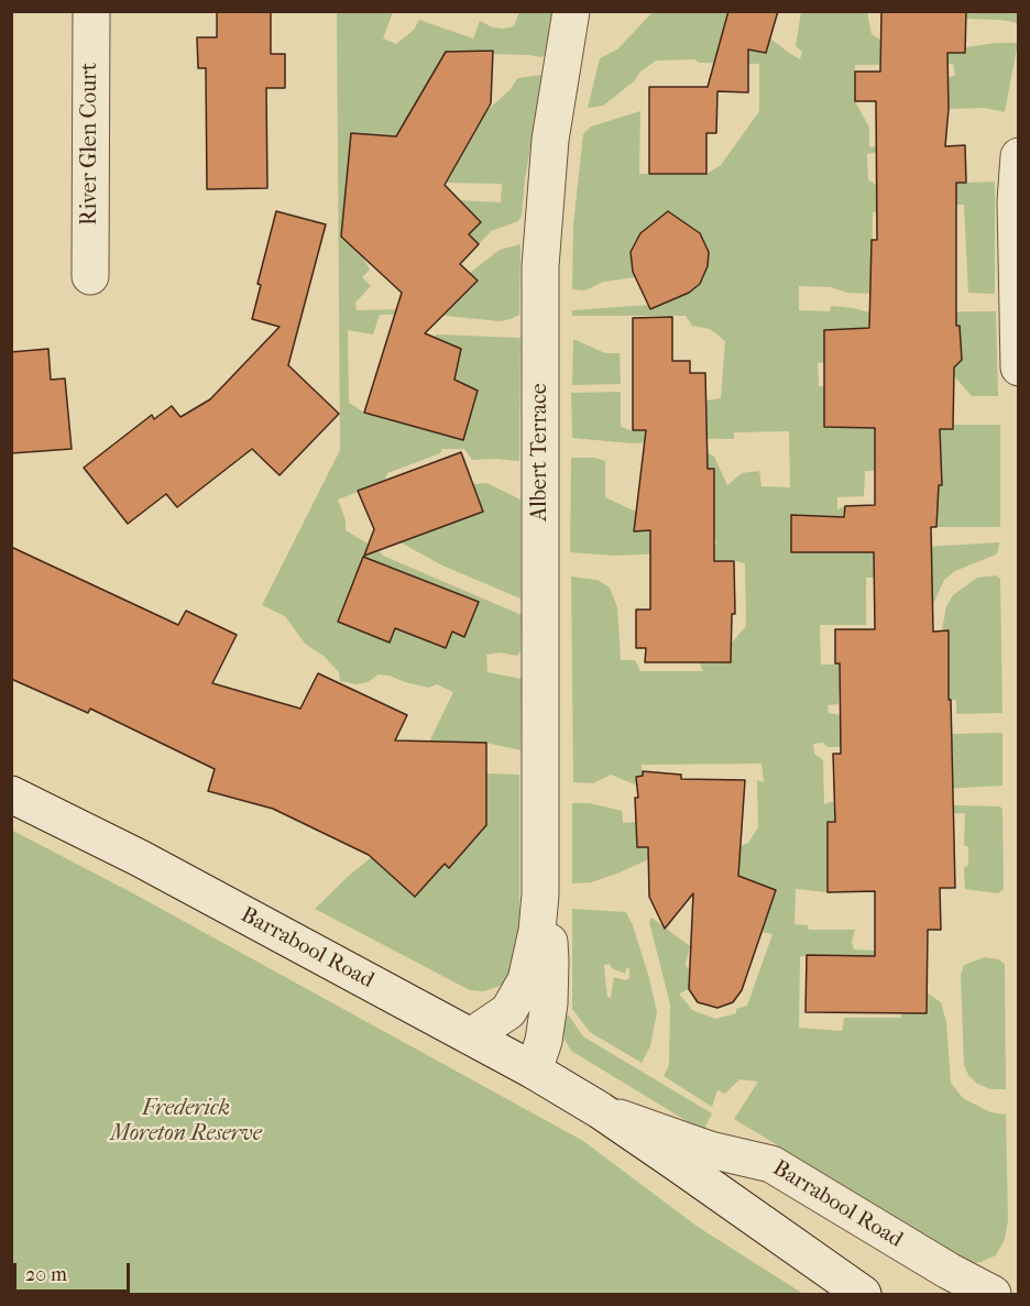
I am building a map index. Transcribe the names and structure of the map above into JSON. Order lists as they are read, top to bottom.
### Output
{
  "streets": {
    "street": ["River Glen Court", "Albert Terrace", "Barrabool Road"]
  },
  "crossings": [
    ["Albert Terrace", "Barrabool Road"]
  ],
  "parks": ["Frederick Moreton Reserve"],
  "scale_bar": "20 m"
}
